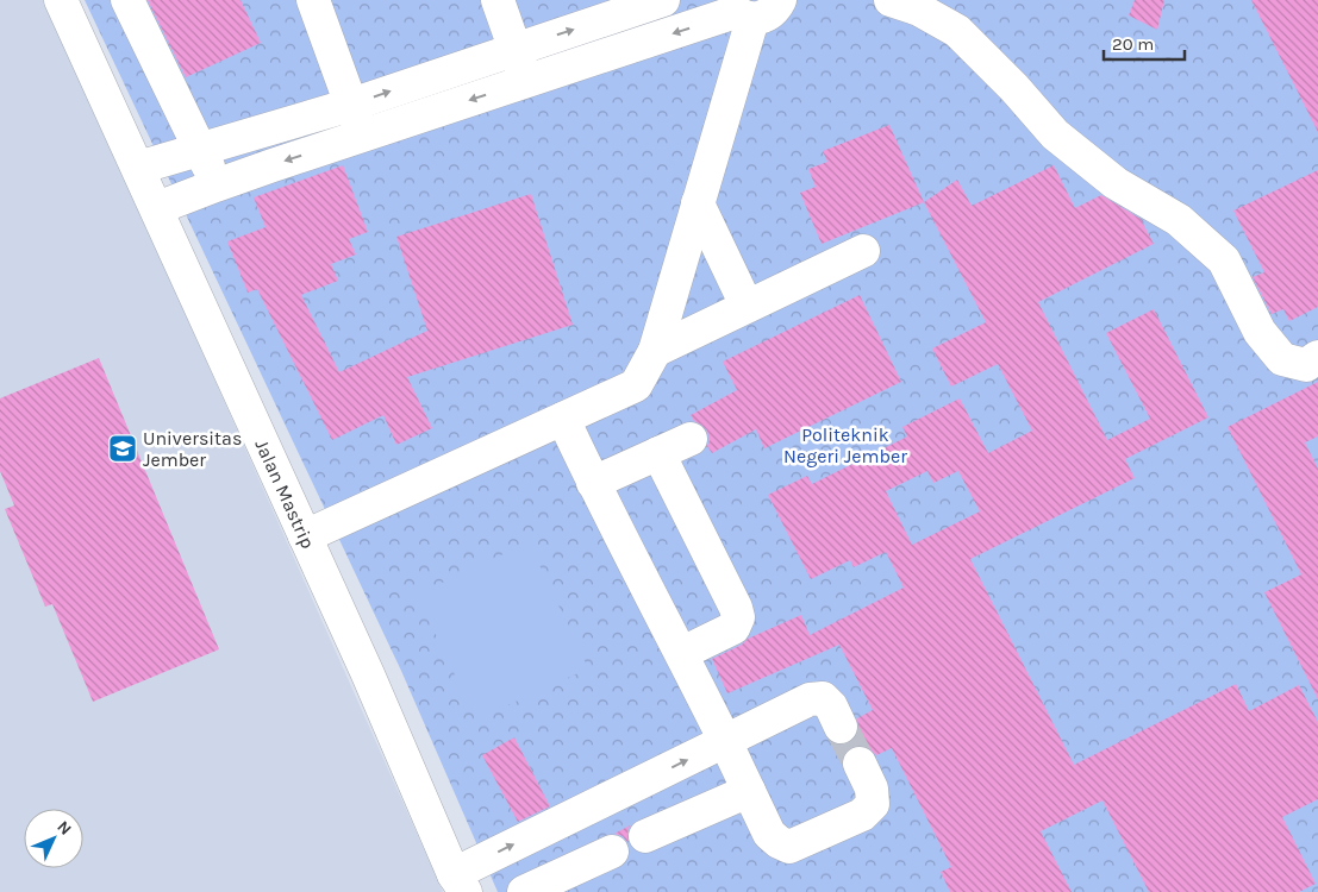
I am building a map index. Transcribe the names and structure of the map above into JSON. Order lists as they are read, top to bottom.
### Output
{
  "streets": {
    "main road": ["Jalan Mastrip"]
  },
  "parks": ["Politeknik Negeri Jember"],
  "places": {
    "school or university": ["Universitas Jember"]
  },
  "scale_bar": "20 m",
  "north": "top right"
}
